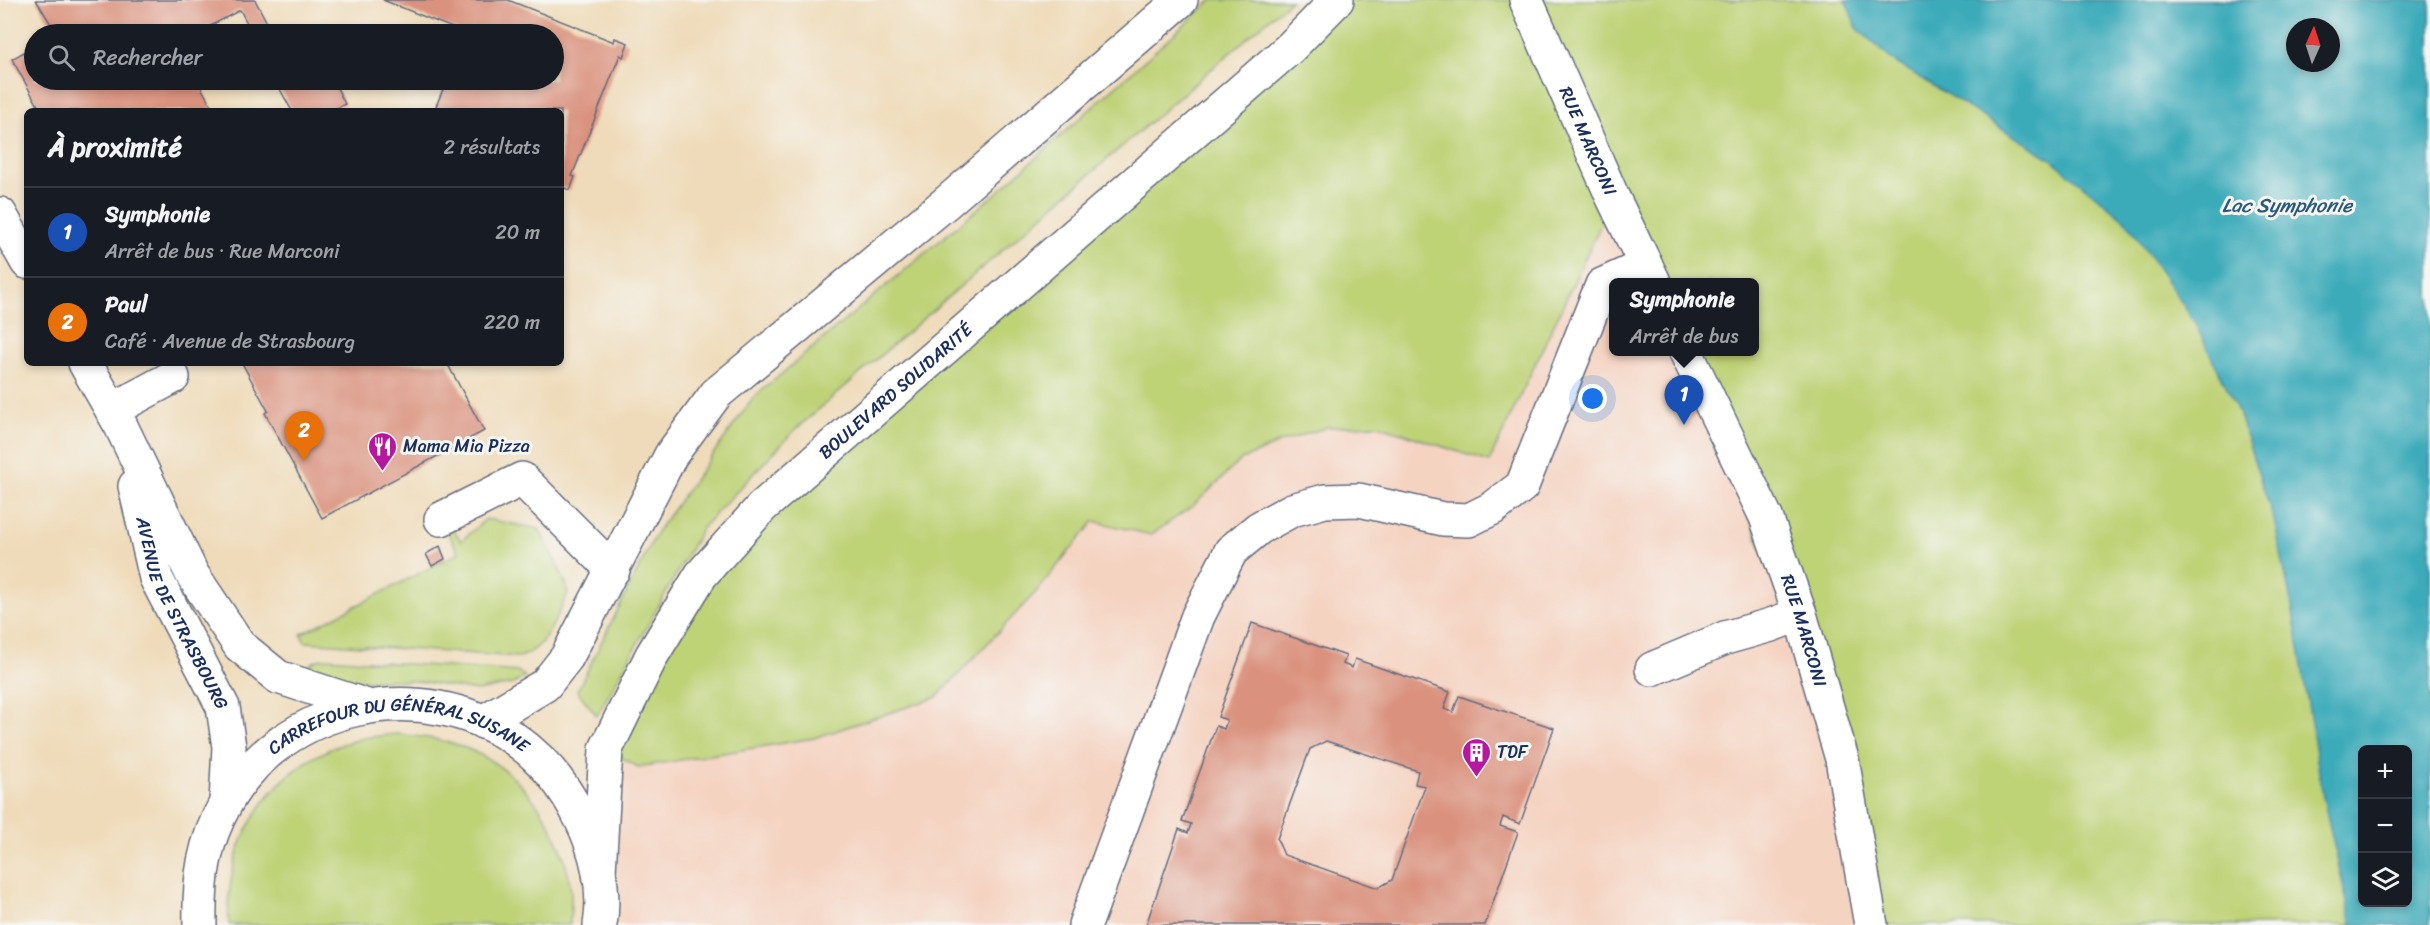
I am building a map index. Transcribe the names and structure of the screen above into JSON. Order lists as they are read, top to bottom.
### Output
{
  "streets": {
    "main road": [
      "RUE MARCONI",
      "BOULEVARD SOLIDARITÉ",
      "AVENUE DE STRASBOURG",
      "CARREFOUR DU GÉNÉRAL SUSANE"
    ]
  },
  "crossings": [
    ["BOULEVARD SOLIDARITÉ", "CARREFOUR DU GÉNÉRAL SUSANE"],
    ["AVENUE DE STRASBOURG", "CARREFOUR DU GÉNÉRAL SUSANE"]
  ],
  "water": ["Lac Symphonie"],
  "places": {
    "restaurant": ["Mama Mia Pizza"],
    "building": ["TDF"]
  },
  "north": "top",
  "page": {
    "search": "Rechercher",
    "heading": ["À proximité", "2 résultats"],
    "list": [
      {
        "mark": "1",
        "name": "Symphonie",
        "note": "Arrêt de bus · Rue Marconi",
        "value": "20 m"
      },
      {
        "mark": "2",
        "name": "Paul",
        "note": "Café · Avenue de Strasbourg",
        "value": "220 m"
      }
    ],
    "popup": ["Symphonie", "Arrêt de bus"],
    "pins": ["1", "2"],
    "map_buttons": ["+", "−"]
  }
}
